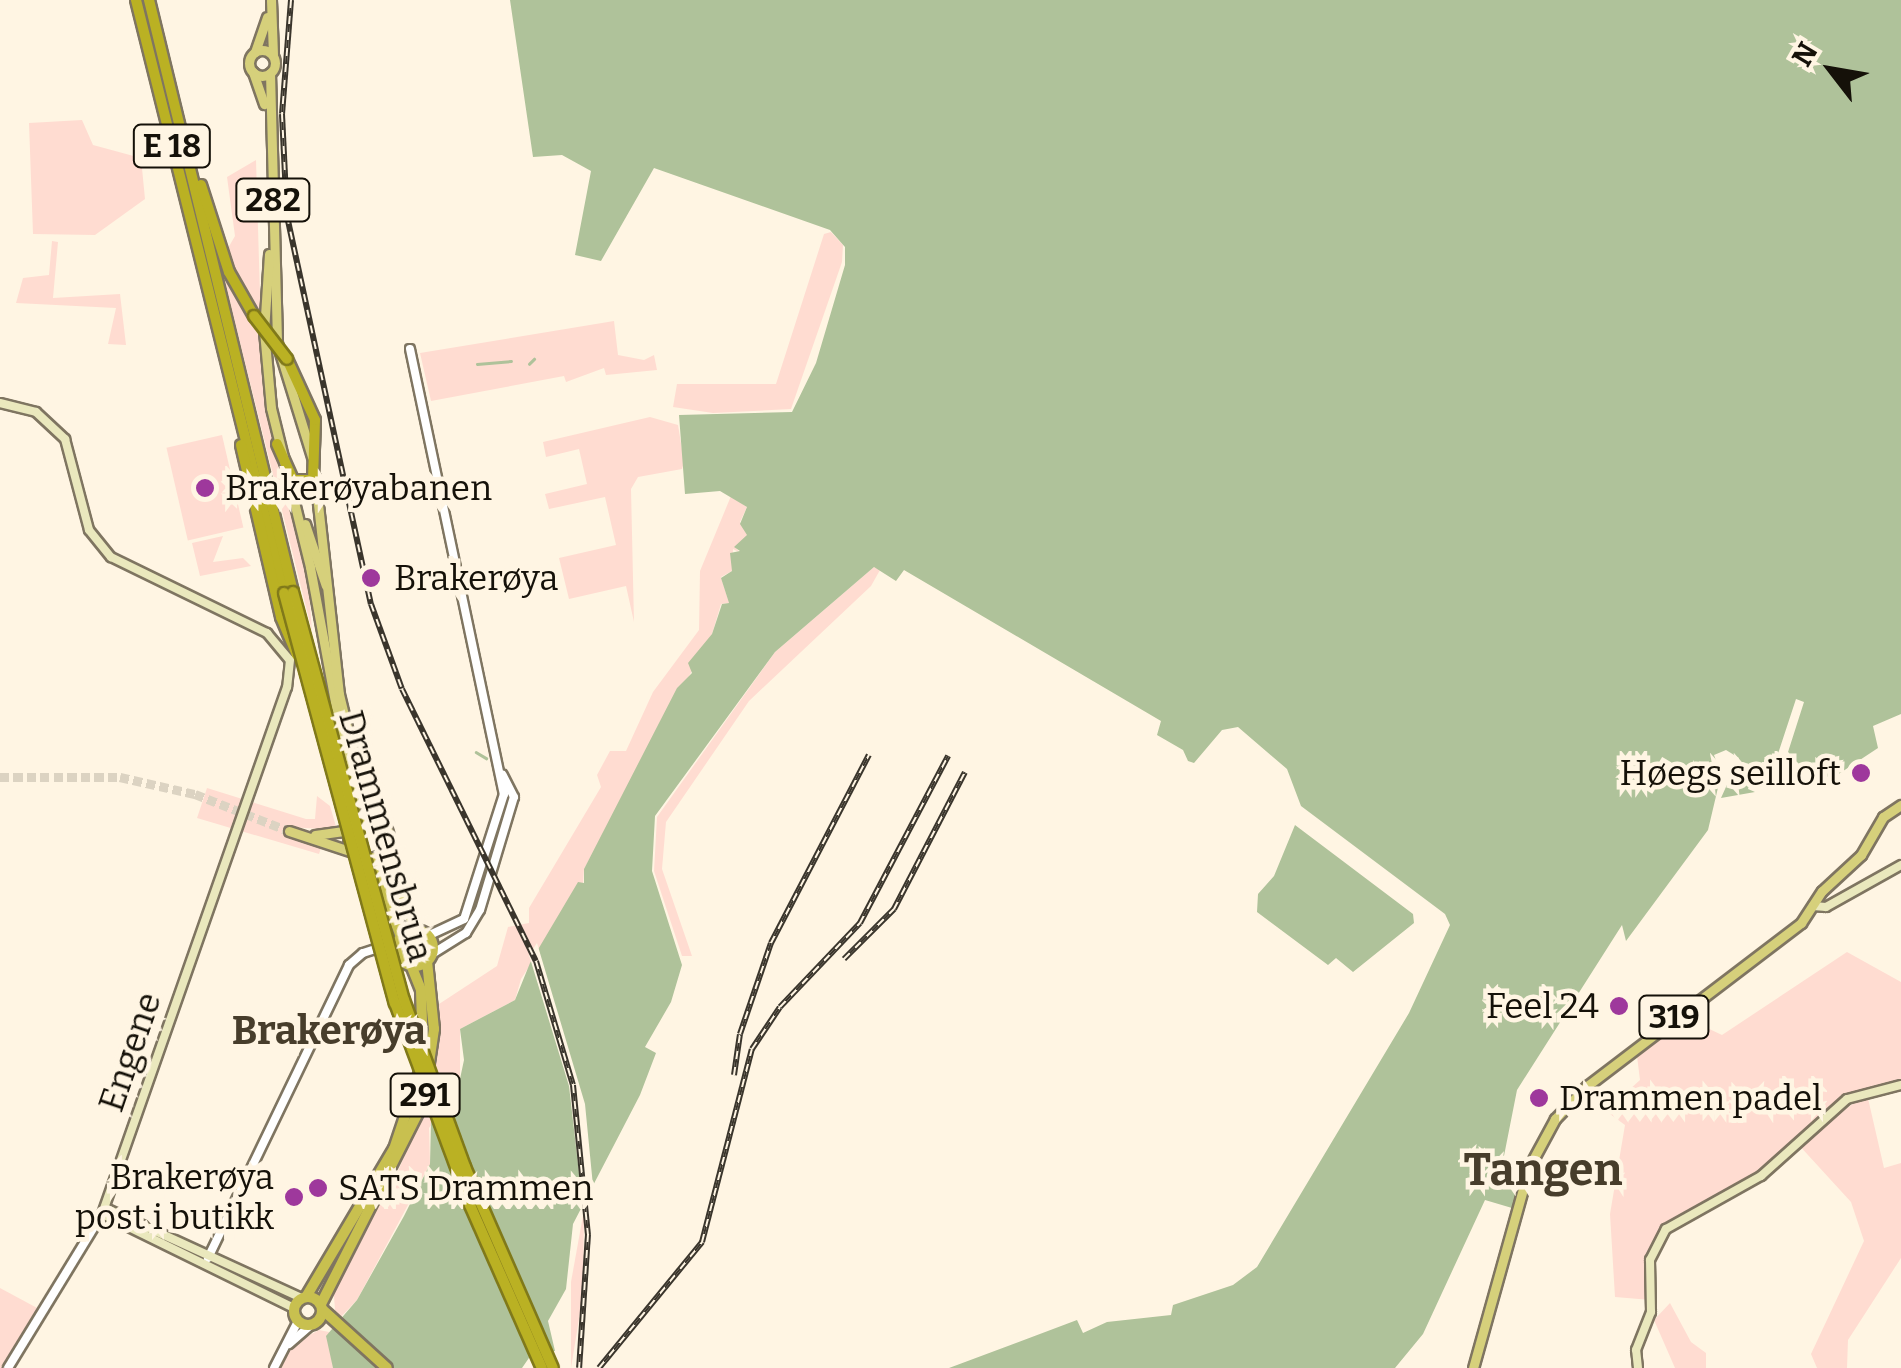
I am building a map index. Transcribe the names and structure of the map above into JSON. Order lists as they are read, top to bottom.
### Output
{
  "streets": {
    "highway": ["E 18", "Drammensbrua", "291"],
    "main road": ["282", "319", "Engene"]
  },
  "crossings": [
    ["E 18", "282"],
    ["E 18", "Drammensbrua"],
    ["E 18", "291"]
  ],
  "districts": ["Brakerøya", "Tangen"],
  "places": [
    "Brakerøyabanen",
    "Brakerøya",
    "Høegs seilloft",
    "Feel 24",
    "Drammen padel",
    "SATS Drammen",
    "Brakerøya post i butikk"
  ],
  "north": "top left"
}
